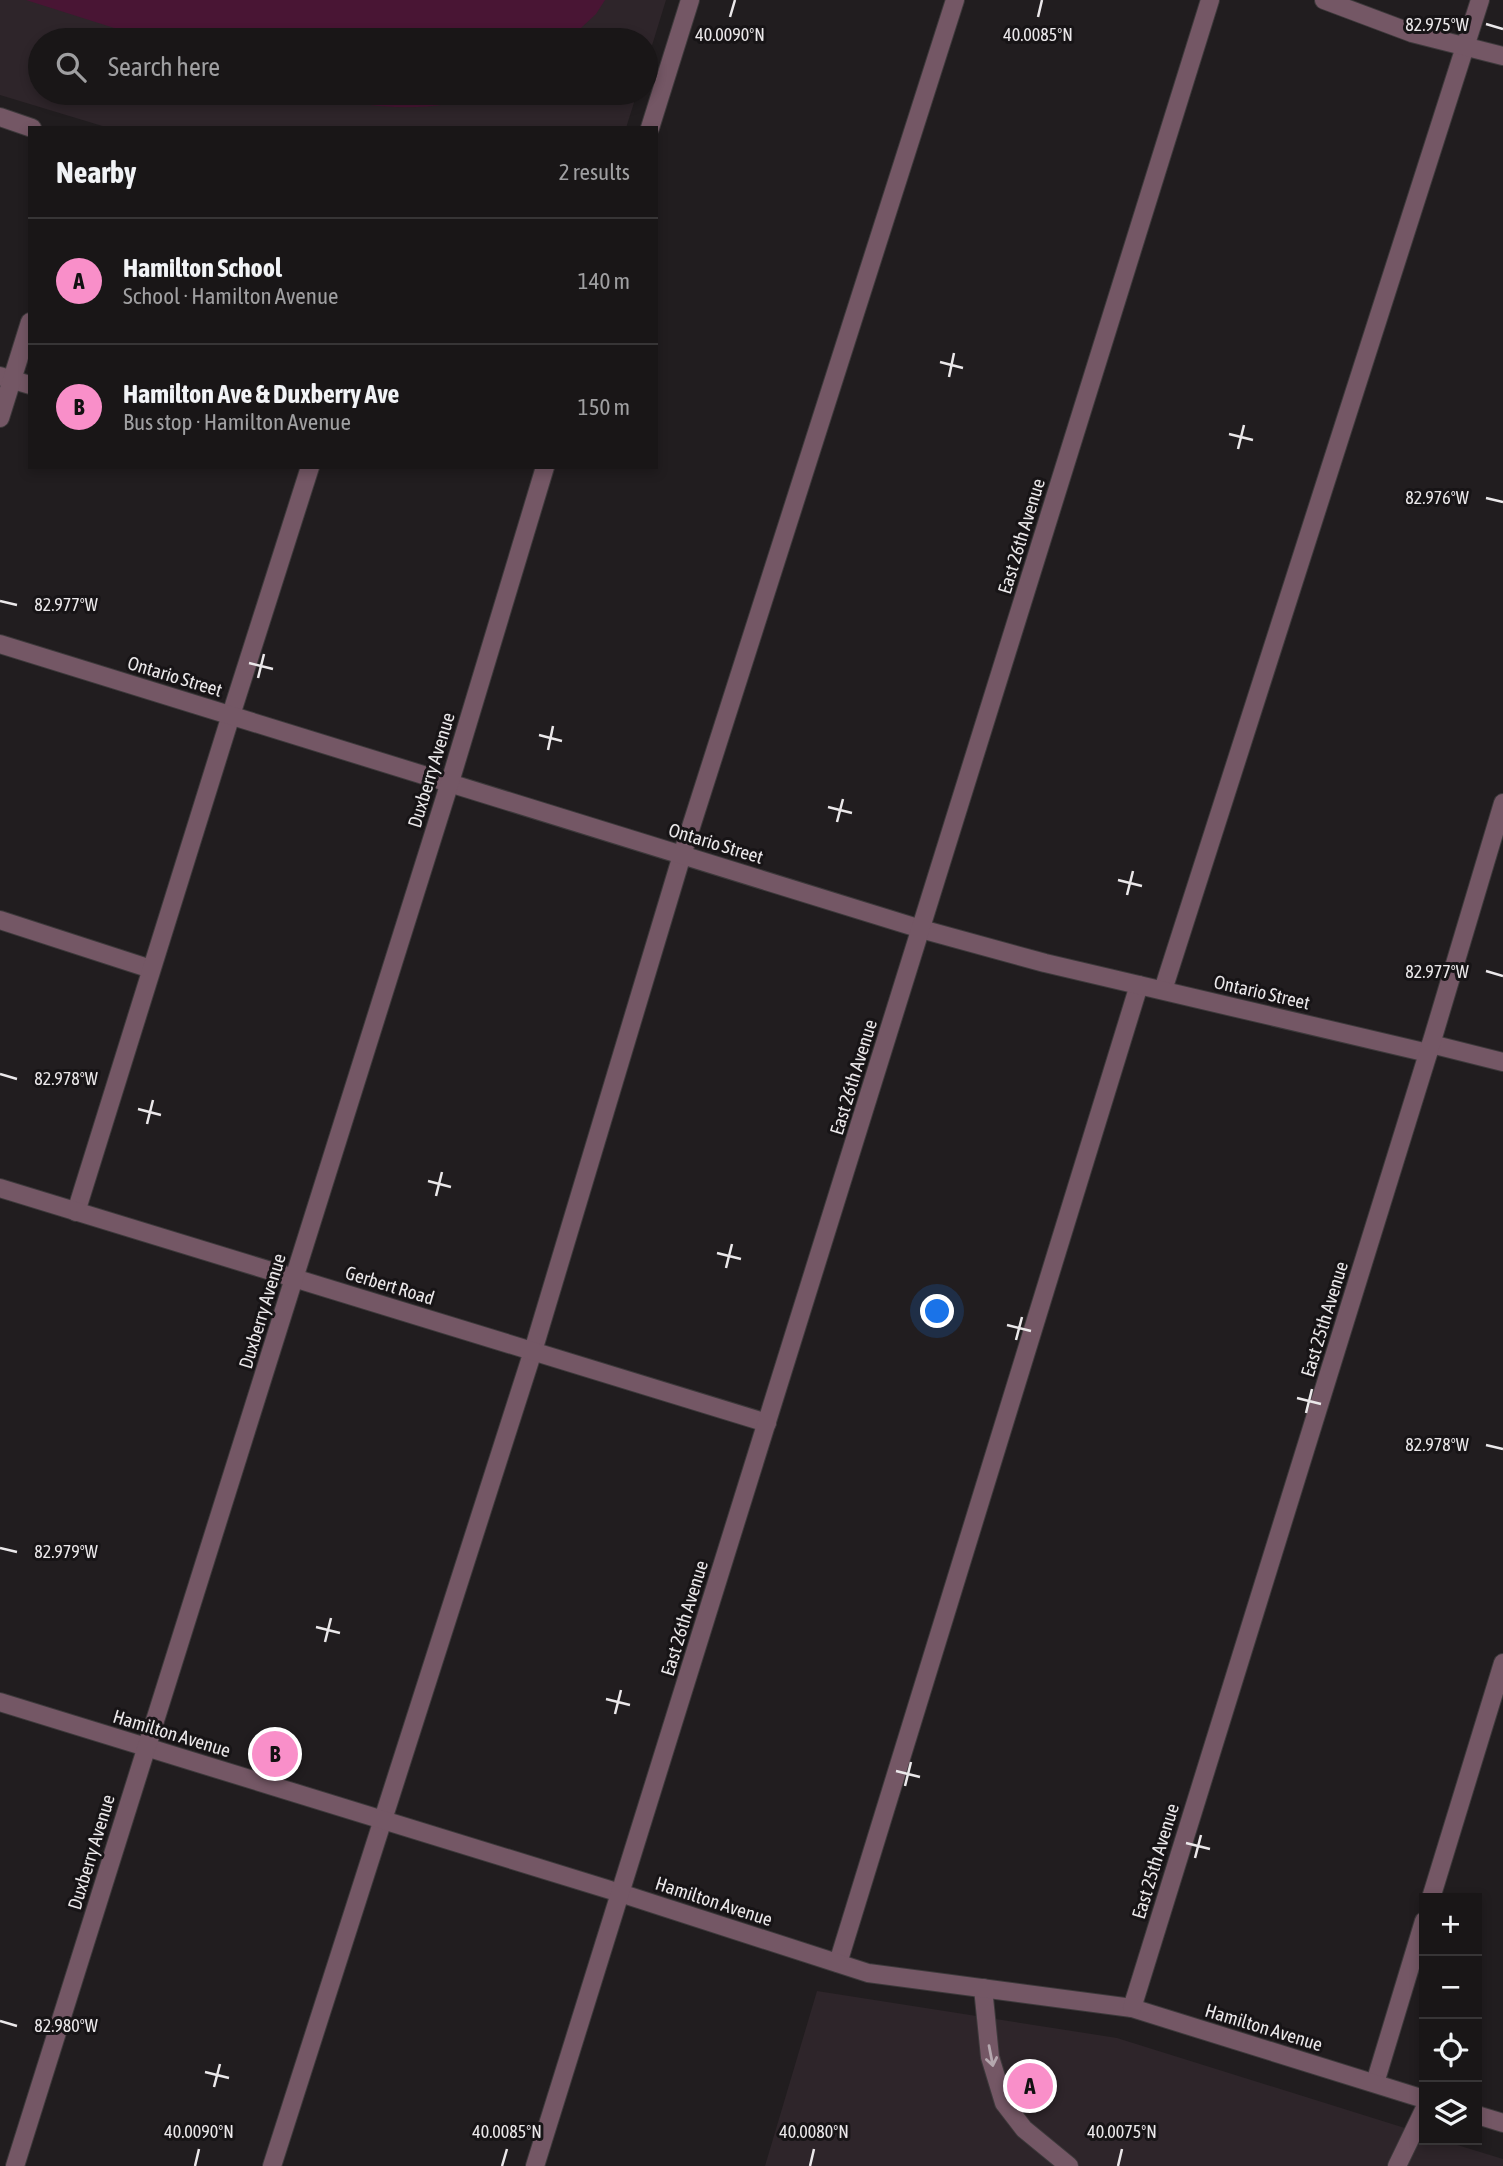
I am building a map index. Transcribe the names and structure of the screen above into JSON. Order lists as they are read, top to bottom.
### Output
{
  "streets": {
    "street": [
      "East 26th Avenue",
      "Ontario Street",
      "Duxberry Avenue",
      "Gerbert Road",
      "East 25th Avenue",
      "Hamilton Avenue"
    ]
  },
  "crossings": [
    ["East 26th Avenue", "Ontario Street"],
    ["East 26th Avenue", "Gerbert Road"],
    ["East 26th Avenue", "Hamilton Avenue"],
    ["Ontario Street", "Duxberry Avenue"],
    ["Ontario Street", "East 25th Avenue"],
    ["Duxberry Avenue", "Gerbert Road"],
    ["Duxberry Avenue", "Hamilton Avenue"],
    ["East 25th Avenue", "Hamilton Avenue"]
  ],
  "page": {
    "search": "Search here",
    "heading": ["Nearby", "2 results"],
    "list": [
      {
        "mark": "A",
        "name": "Hamilton School",
        "note": "School · Hamilton Avenue",
        "value": "140 m"
      },
      {
        "mark": "B",
        "name": "Hamilton Ave & Duxberry Ave",
        "note": "Bus stop · Hamilton Avenue",
        "value": "150 m"
      }
    ],
    "pins": ["B", "A"],
    "map_buttons": ["+", "−"]
  },
  "coordinates": [
    "82.975°W",
    "40.0090°N",
    "40.0085°N",
    "82.976°W",
    "82.977°W",
    "82.978°W",
    "82.979°W",
    "82.980°W",
    "40.0080°N",
    "40.0075°N"
  ]
}
